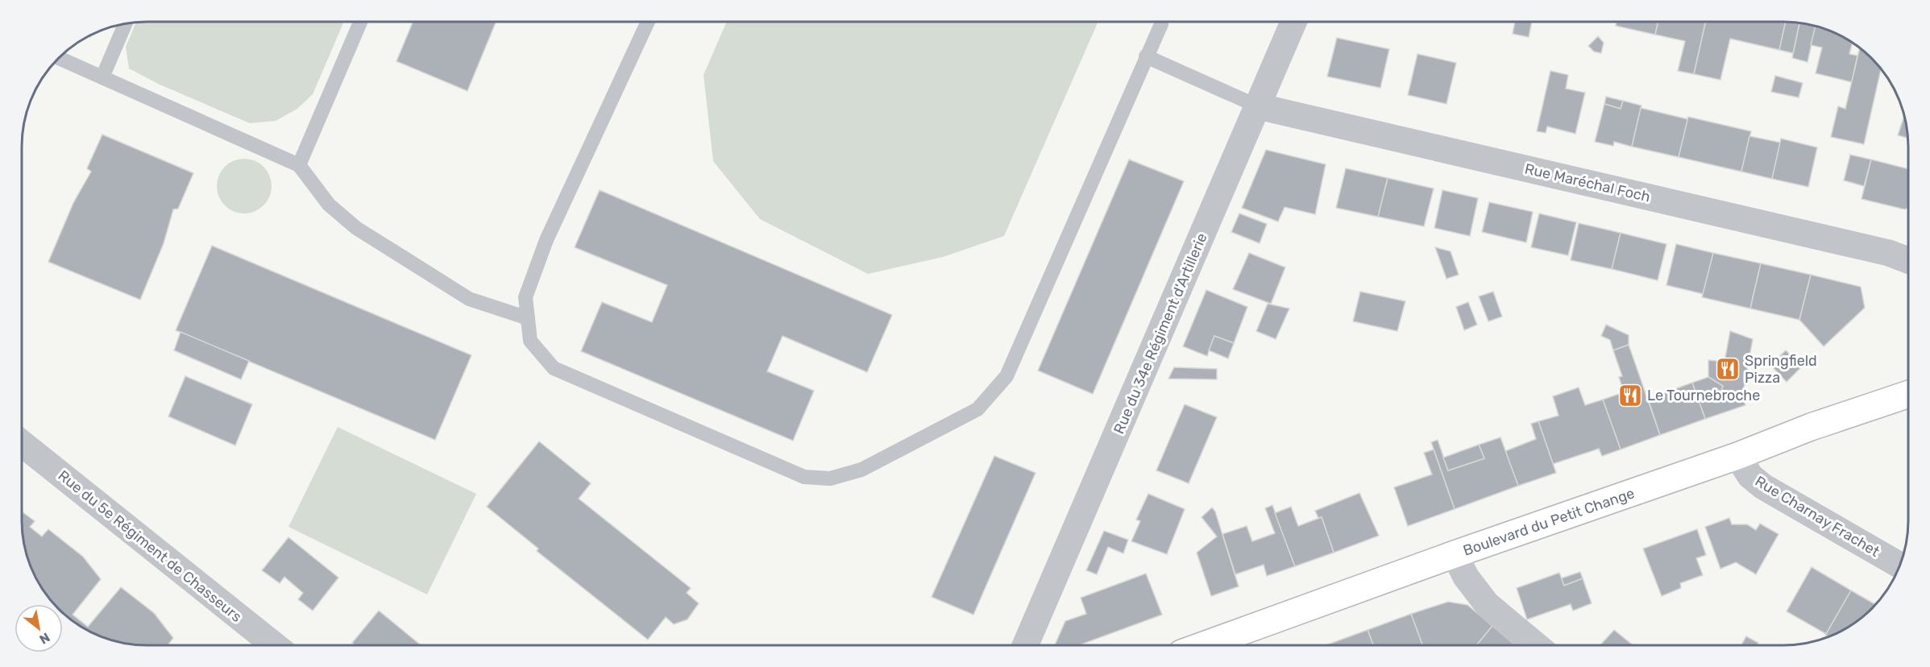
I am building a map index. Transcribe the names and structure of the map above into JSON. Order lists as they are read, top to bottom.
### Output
{
  "streets": {
    "main road": ["Boulevard du Petit Change"],
    "street": [
      "Rue Maréchal Foch",
      "Rue du 34e Régiment d'Artillerie",
      "Rue Charnay Frachet",
      "Rue du 5e Régiment de Chasseurs"
    ]
  },
  "crossings": [
    ["Rue Maréchal Foch", "Rue du 34e Régiment d'Artillerie"],
    ["Rue Charnay Frachet", "Boulevard du Petit Change"]
  ],
  "places": {
    "restaurant": ["Springfield Pizza", "Le Tournebroche"]
  },
  "north": "bottom right"
}
